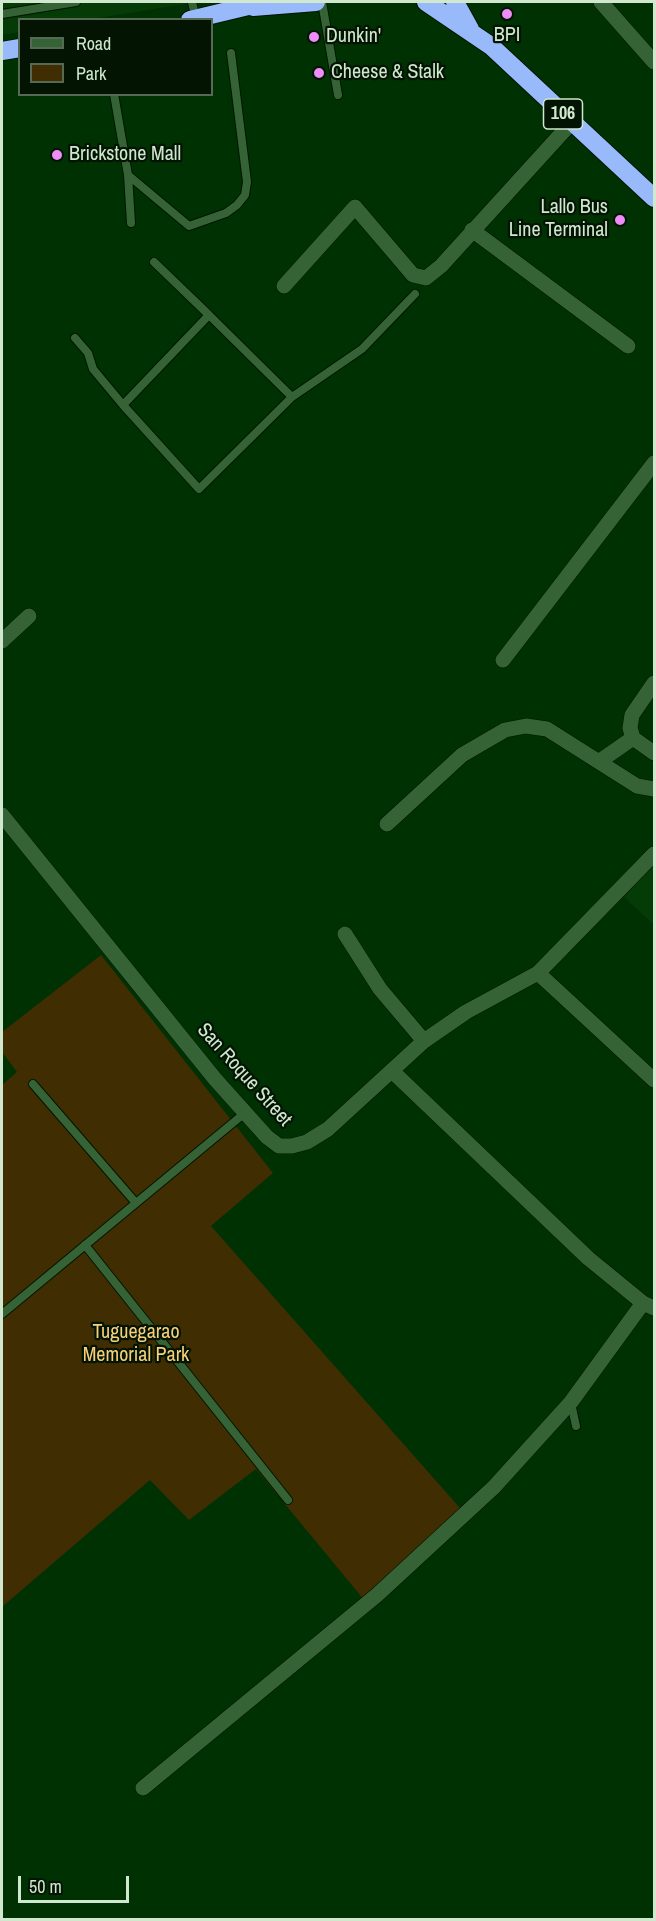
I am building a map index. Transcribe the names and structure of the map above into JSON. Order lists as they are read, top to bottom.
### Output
{
  "streets": {
    "highway": ["106"],
    "street": ["San Roque Street"]
  },
  "parks": ["Tuguegarao Memorial Park"],
  "places": [
    "BPI",
    "Dunkin'",
    "Cheese & Stalk",
    "Brickstone Mall",
    "Lallo Bus Line Terminal"
  ],
  "legend": ["Road", "Park"],
  "scale_bar": "50 m"
}
